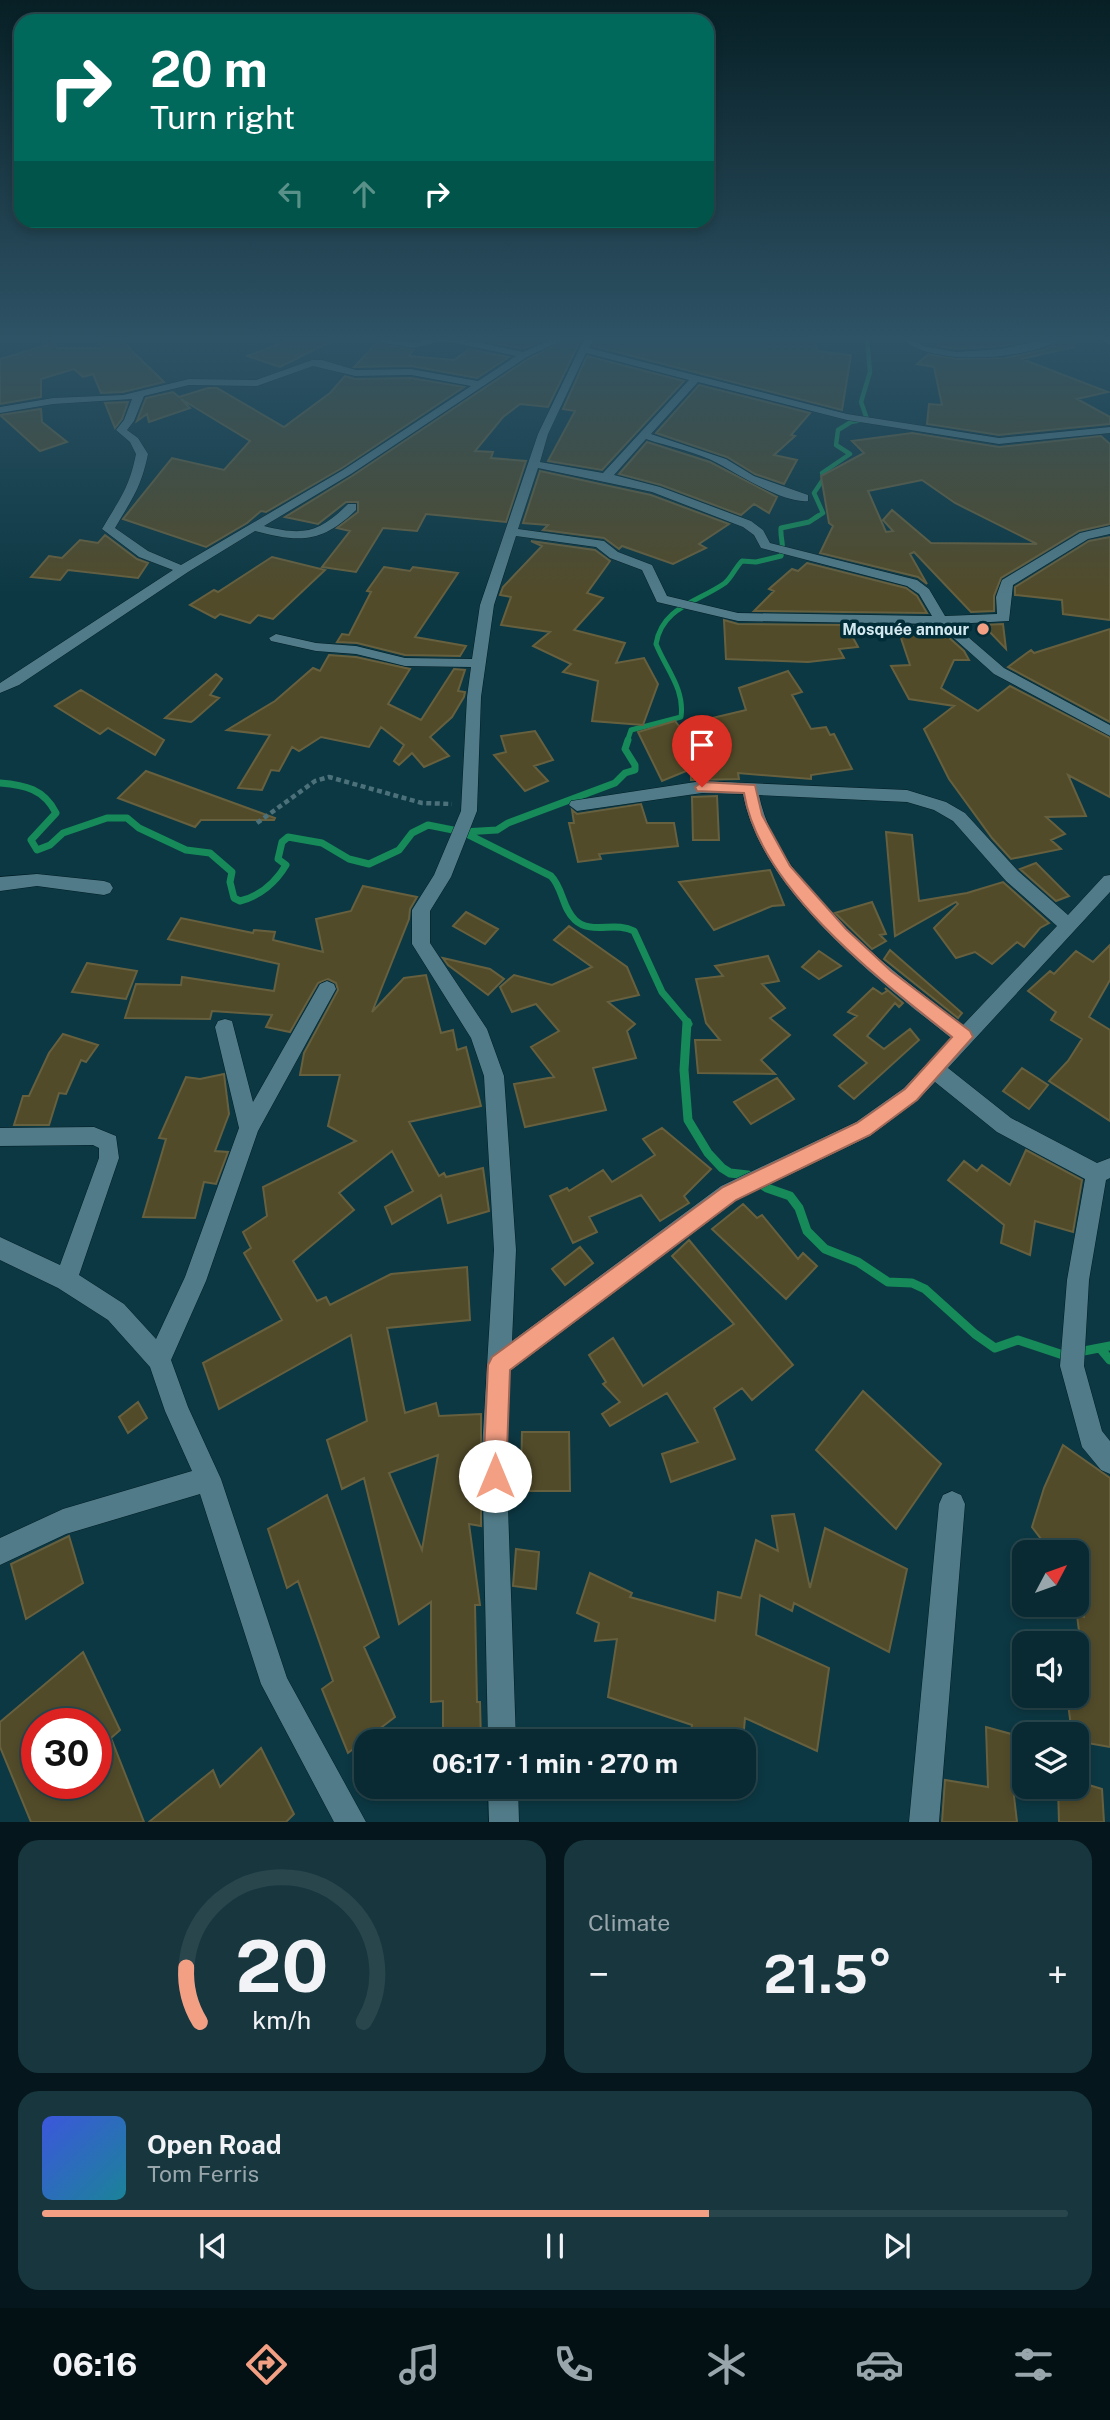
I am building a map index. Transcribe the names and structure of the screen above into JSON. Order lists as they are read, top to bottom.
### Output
{
  "places": ["Mosquée annour"],
  "north": "top right",
  "page": {
    "turn": ["20 m", "Turn right"],
    "limit": "30",
    "trip": "06:17 · 1 min · 270 m",
    "tile": "Climate",
    "heat": ["−", "21.5°", "+"],
    "song": ["Open Road", "Tom Ferris"],
    "tabs": "06:16",
    "gauge": ["20", "km/h"]
  }
}
